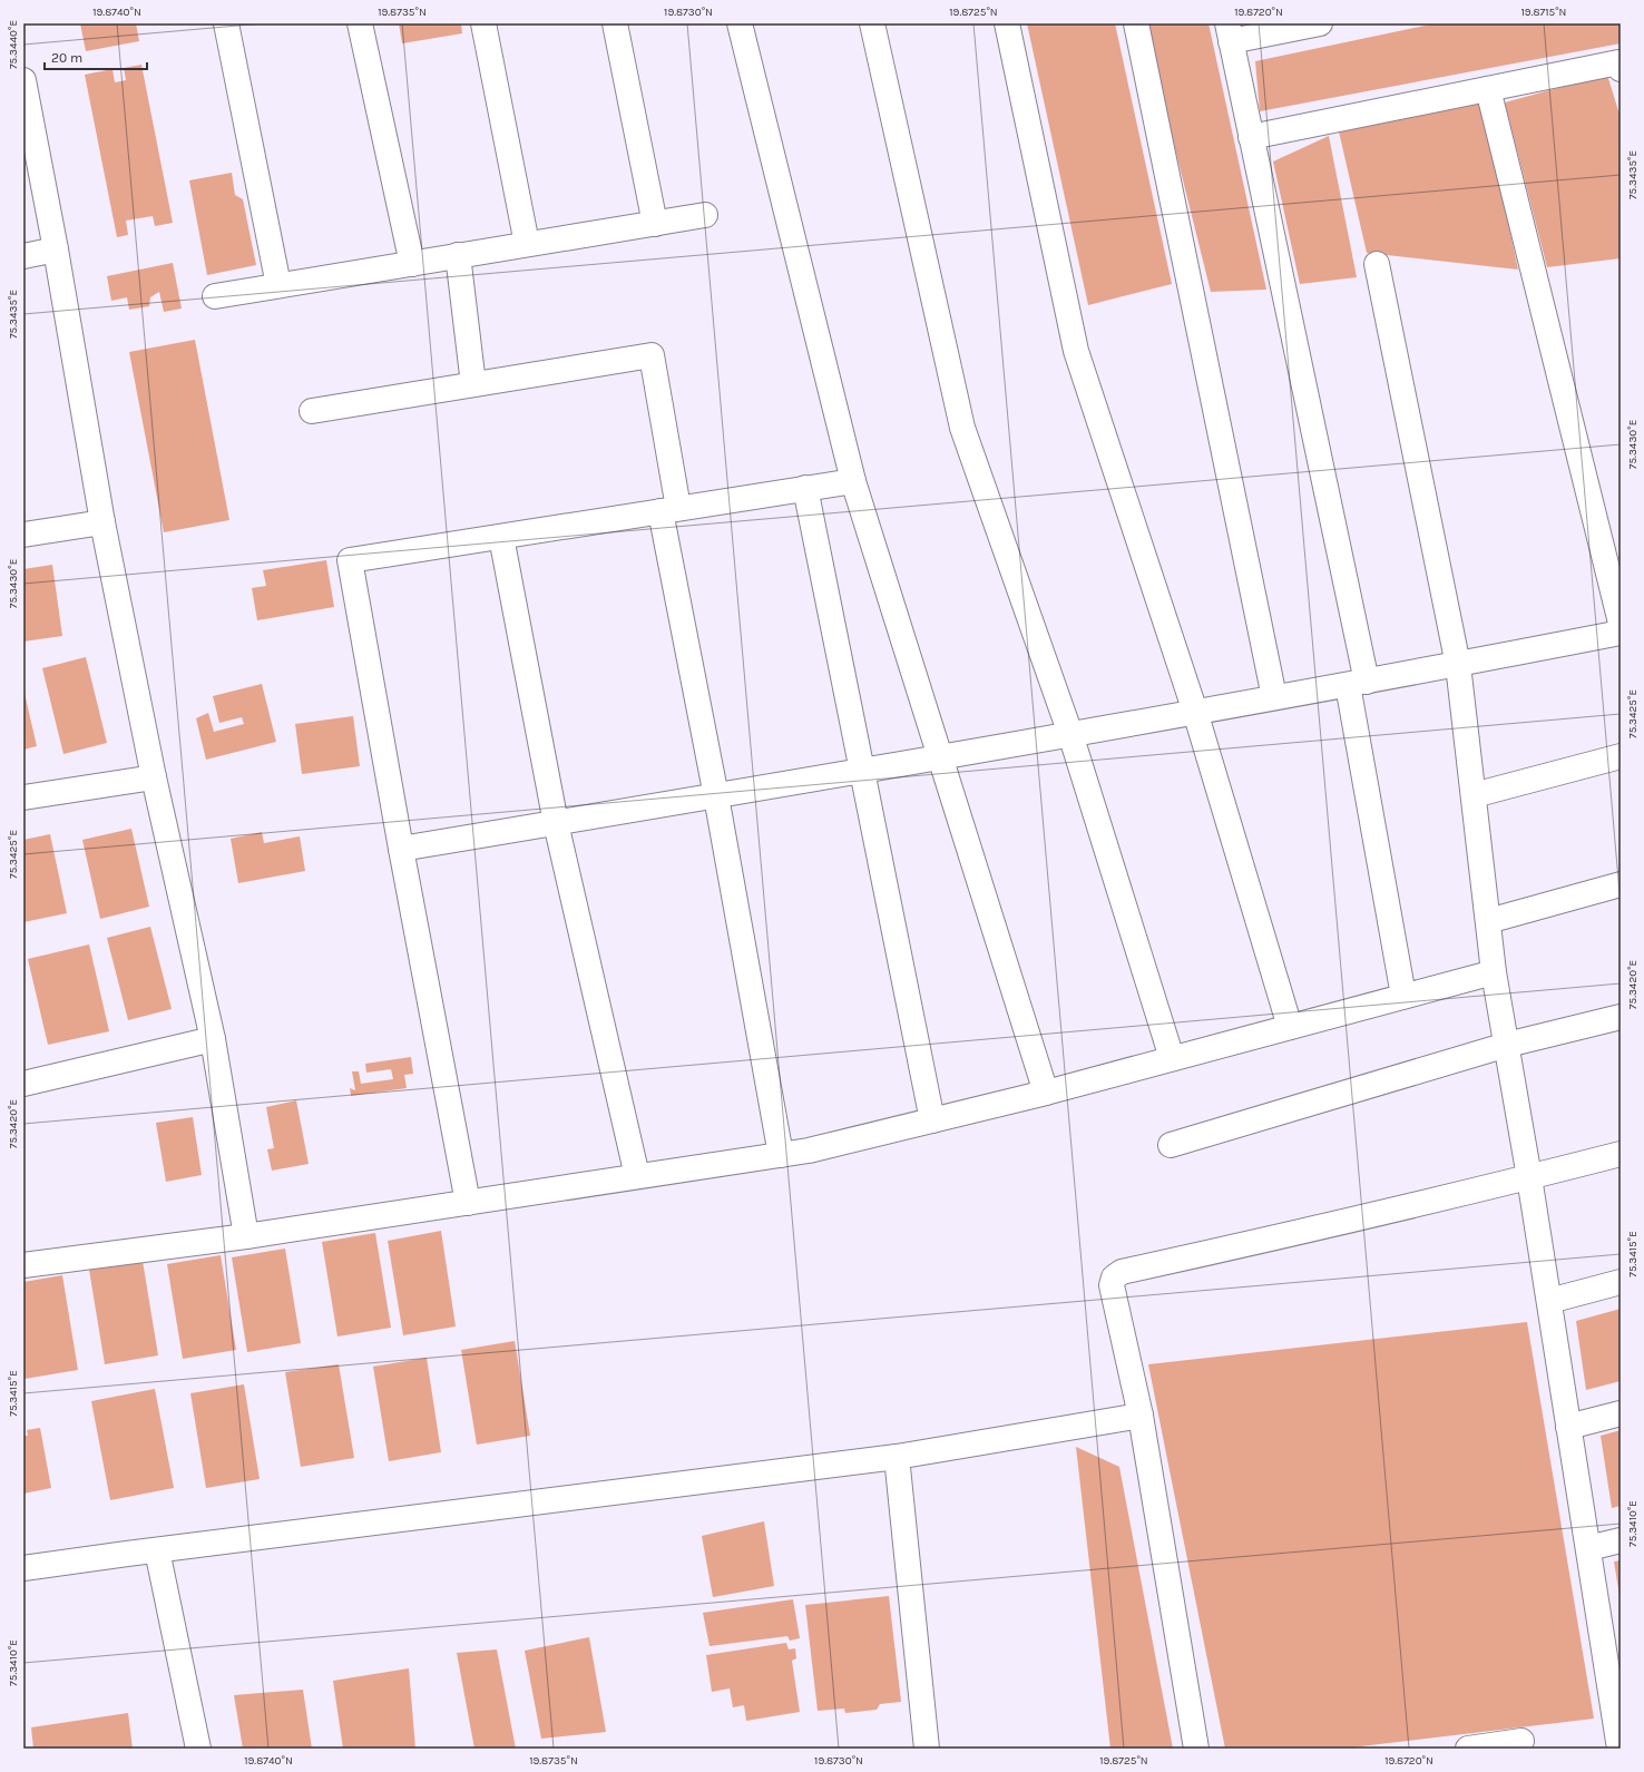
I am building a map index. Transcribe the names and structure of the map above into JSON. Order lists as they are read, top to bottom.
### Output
{
  "scale_bar": "20 m",
  "coordinates": [
    "19.8740°N",
    "19.8735°N",
    "19.8730°N",
    "19.8725°N",
    "19.8720°N",
    "19.8715°N",
    "75.3440°E",
    "75.3435°E",
    "75.3430°E",
    "75.3425°E",
    "75.3420°E",
    "75.3415°E",
    "75.3410°E"
  ]
}
